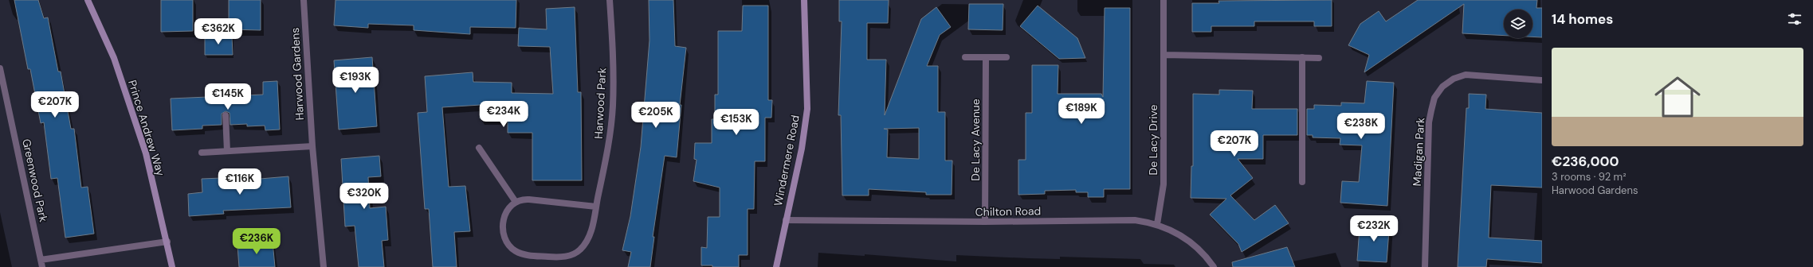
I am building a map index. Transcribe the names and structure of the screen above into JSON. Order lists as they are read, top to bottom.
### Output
{
  "streets": {
    "street": [
      "Harwood Gardens",
      "Harwood Park",
      "Prince Andrew Way",
      "De Lacy Avenue",
      "De Lacy Drive",
      "Madigan Park",
      "Windermere Road",
      "Greenwood Park",
      "Chilton Road"
    ]
  },
  "crossings": [
    ["De Lacy Avenue", "Chilton Road"],
    ["De Lacy Drive", "Chilton Road"],
    ["Windermere Road", "Chilton Road"]
  ],
  "page": {
    "heading": "14 homes",
    "price": [
      "€362K",
      "€193K",
      "€145K",
      "€207K",
      "€189K",
      "€234K",
      "€205K",
      "€153K",
      "€238K",
      "€207K",
      "€116K",
      "€320K",
      "€232K",
      "€236K"
    ],
    "list": [
      {
        "name": "€236,000",
        "note": "3 rooms · 92 m² · Harwood Gardens"
      }
    ]
  }
}
